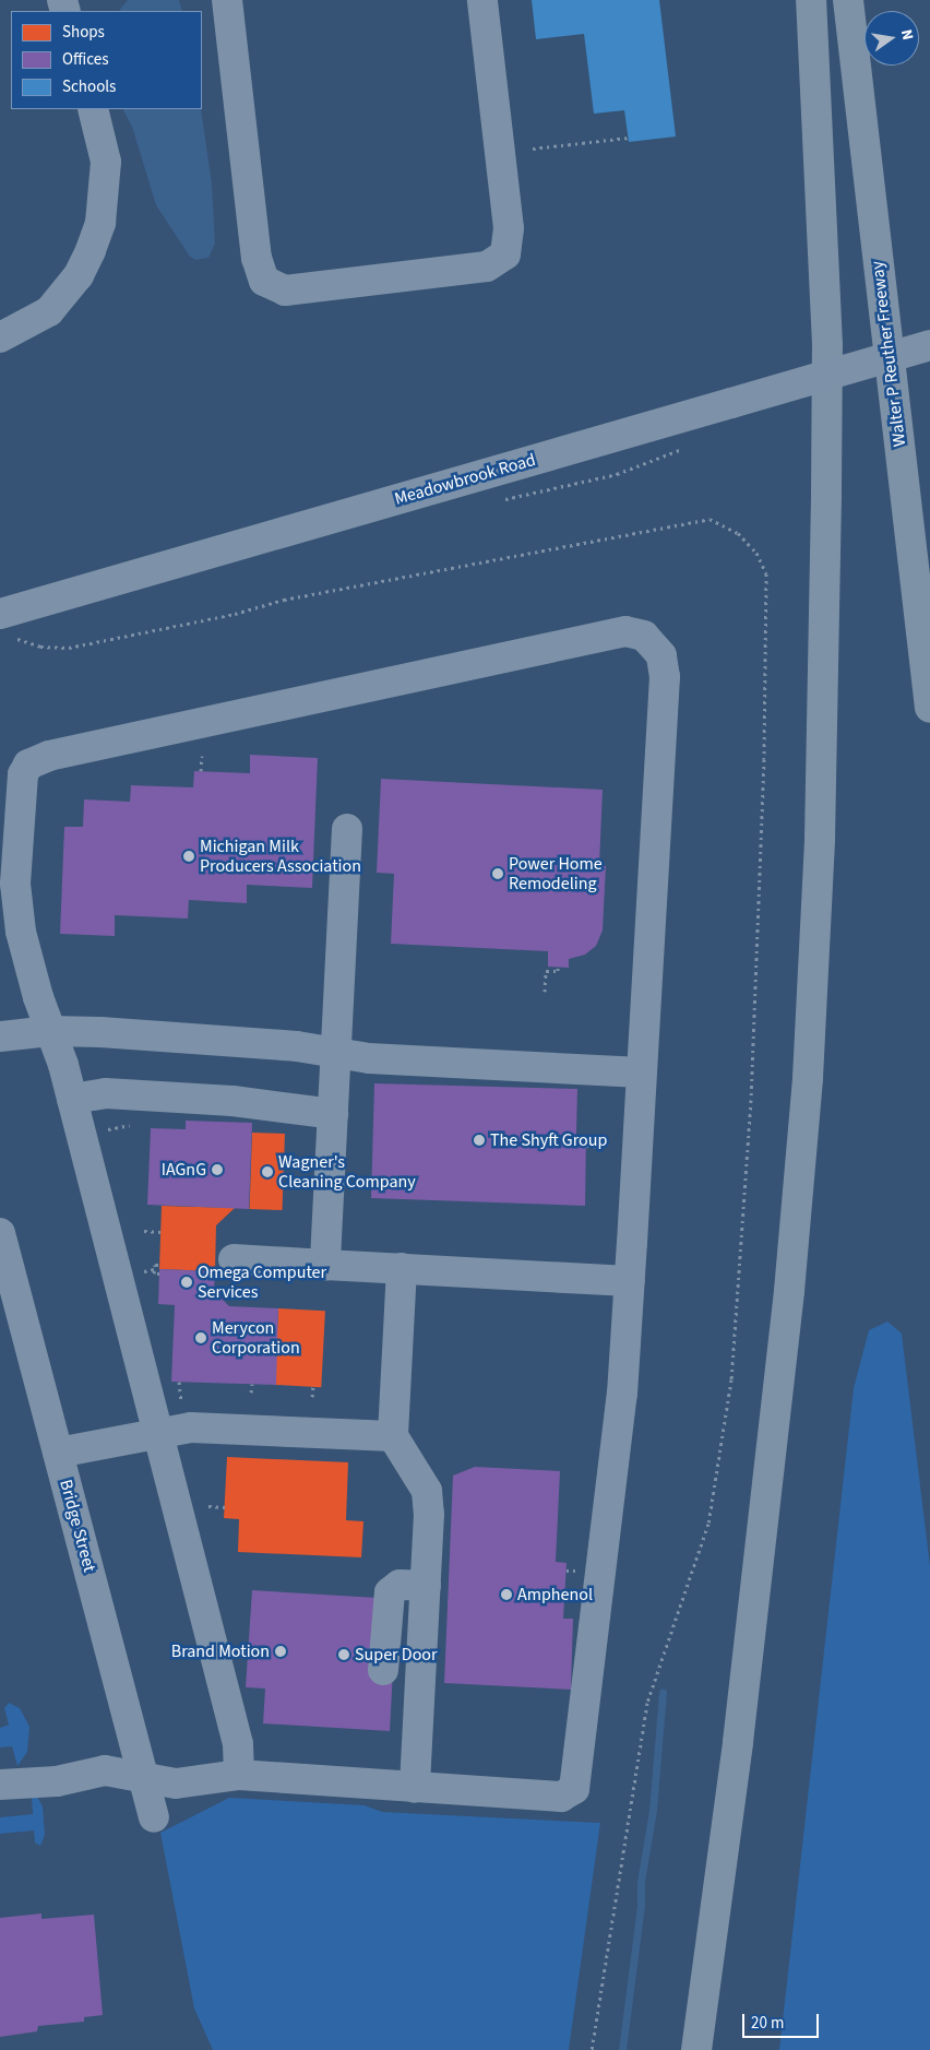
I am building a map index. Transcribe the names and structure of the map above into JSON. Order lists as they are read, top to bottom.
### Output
{
  "streets": {
    "highway": ["Walter P Reuther Freeway"],
    "street": ["Meadowbrook Road", "Bridge Street"]
  },
  "places": [
    "Michigan Milk Producers Association",
    "Power Home Remodeling",
    "The Shyft Group",
    "IAGnG",
    "Wagner's Cleaning Company",
    "Omega Computer Services",
    "Merycon Corporation",
    "Amphenol",
    "Brand Motion",
    "Super Door"
  ],
  "legend": ["Shops", "Offices", "Schools"],
  "scale_bar": "20 m",
  "north": "right"
}
